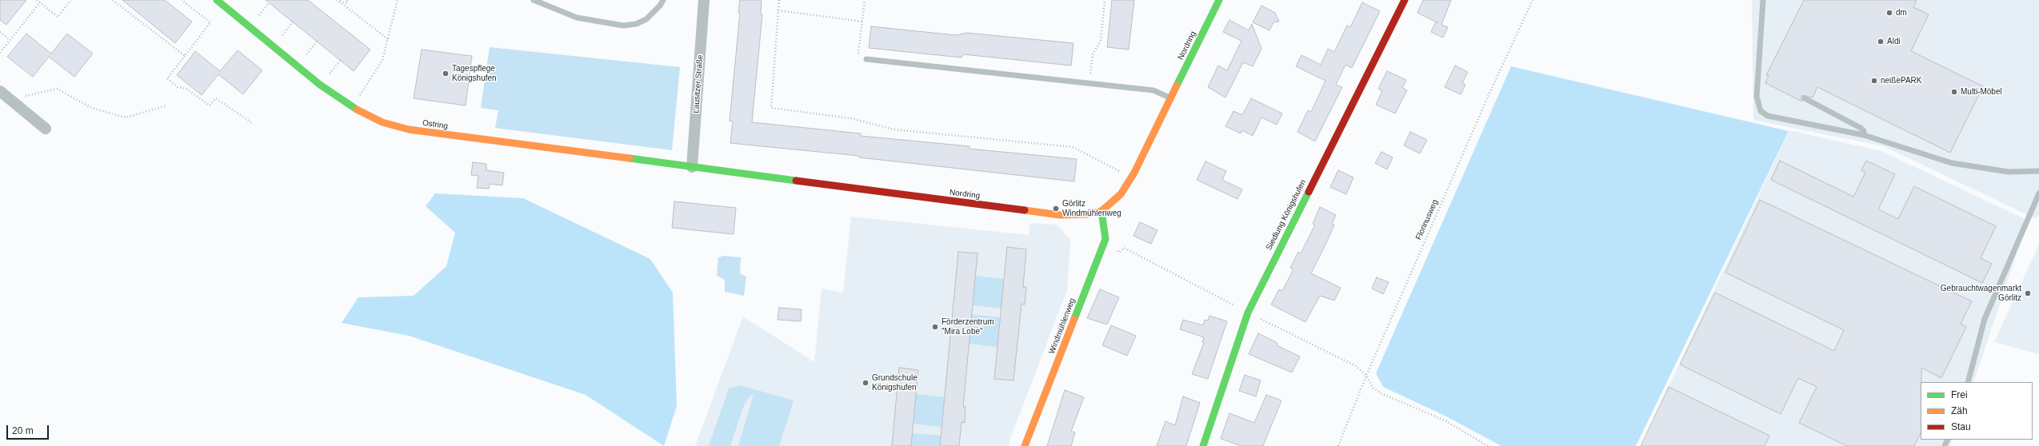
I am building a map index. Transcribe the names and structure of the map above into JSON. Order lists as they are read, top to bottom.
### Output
{
  "streets": {
    "street": [
      "Nordring",
      "Lausitzer Straße",
      "Ostring",
      "Siedlung Königshufen",
      "Windmühlenweg"
    ],
    "path": ["Florinusweg"]
  },
  "crossings": [
    ["Nordring", "Lausitzer Straße"],
    ["Nordring", "Ostring"],
    ["Nordring", "Windmühlenweg"],
    ["Lausitzer Straße", "Ostring"]
  ],
  "places": [
    "dm",
    "Aldi",
    "Tagespflege Königshufen",
    "neißePARK",
    "Multi-Möbel",
    "Görlitz Windmühlenweg",
    "Gebrauchtwagenmarkt Görlitz",
    "Förderzentrum \"Mira Lobe\"",
    "Grundschule Königshufen"
  ],
  "legend": ["Frei", "Zäh", "Stau"],
  "scale_bar": "20 m"
}
